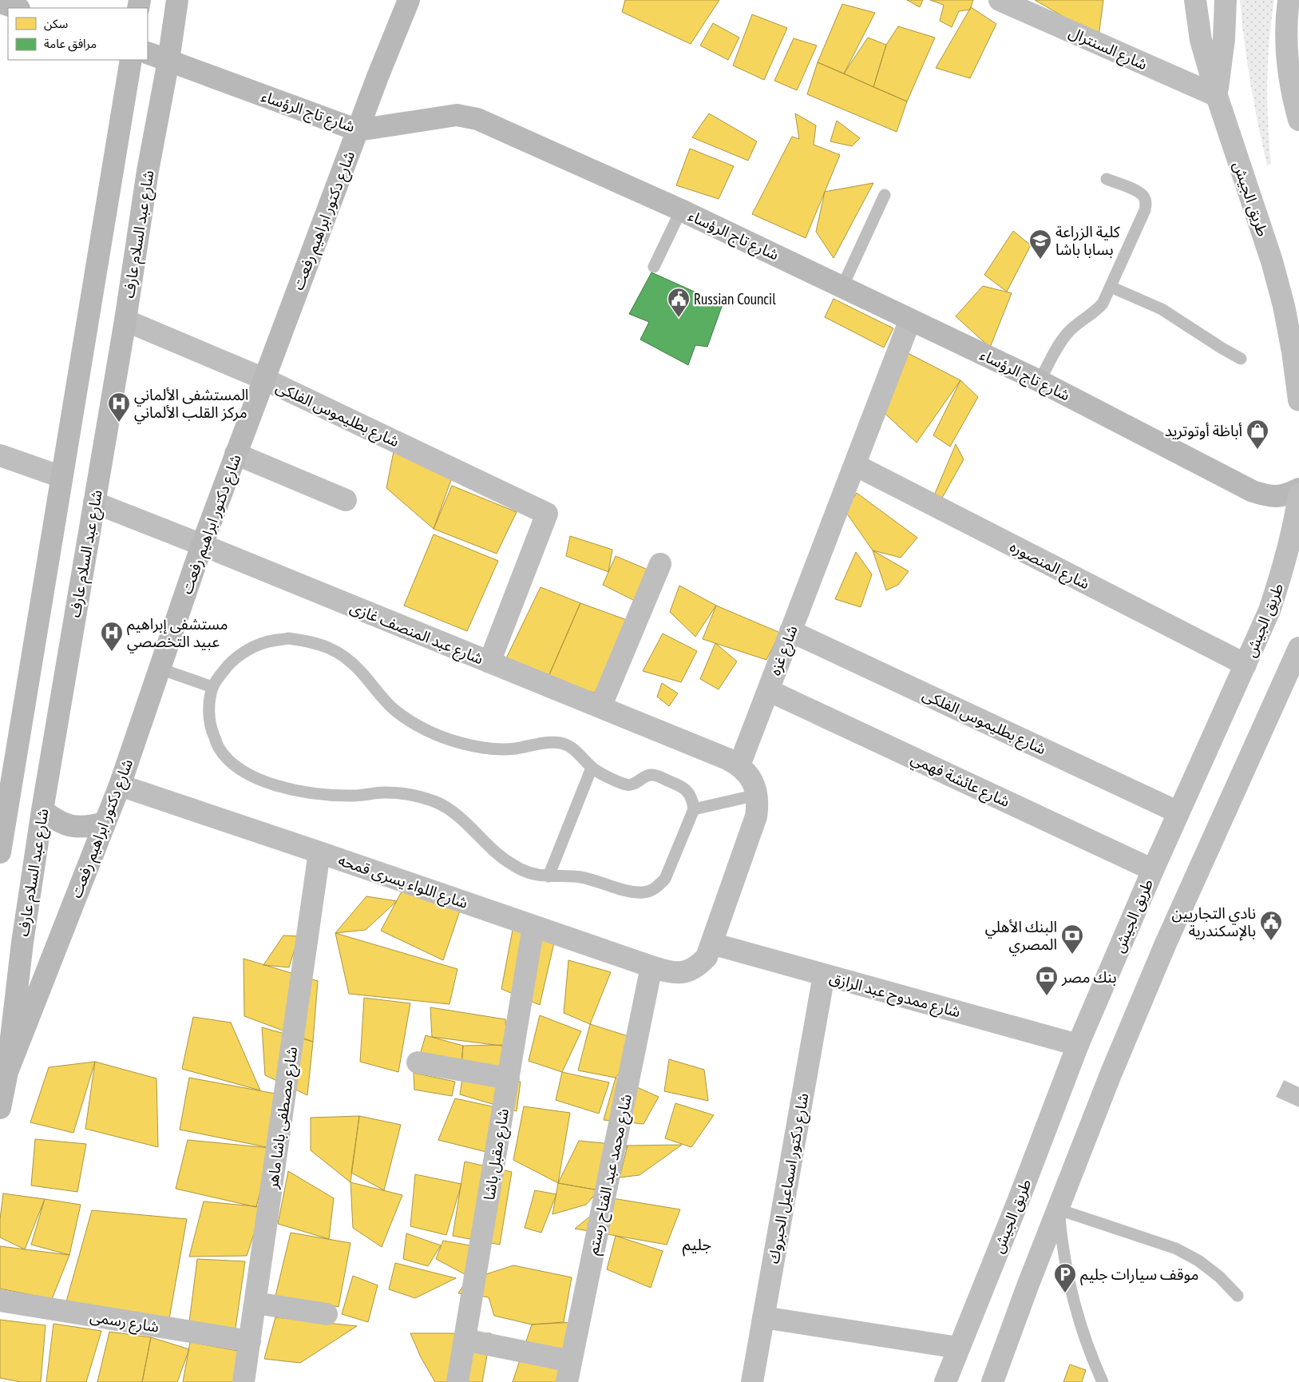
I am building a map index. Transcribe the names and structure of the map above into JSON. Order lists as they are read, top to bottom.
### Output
{
  "streets": {
    "main road": [
      "شارع السنترال",
      "طريق الجيش",
      "شارع بطليموس الفلكى",
      "شارع المنصوره",
      "شارع عبد المنصف غازى",
      "شارع غزه",
      "شارع عائشة فهمي",
      "شارع اللواء يسرى قمحه",
      "شارع ممدوح عبد الرازق",
      "شارع مصطفى باشا ماهر",
      "شارع مقبل باشا",
      "شارع محمد عبد الفتاح رستم",
      "شارع دكتور اسماعيل الحبروك",
      "شارع رسمى"
    ],
    "street": ["شارع تاج الرؤساء", "شارع دكتور ابراهيم رفعت", "شارع عبد السلام عارف"]
  },
  "crossings": [
    ["شارع السنترال", "طريق الجيش"],
    ["شارع تاج الرؤساء", "شارع دكتور ابراهيم رفعت"],
    ["شارع تاج الرؤساء", "شارع عبد السلام عارف"],
    ["شارع تاج الرؤساء", "شارع غزه"],
    ["طريق الجيش", "شارع بطليموس الفلكى"],
    ["طريق الجيش", "شارع المنصوره"],
    ["طريق الجيش", "شارع عائشة فهمي"],
    ["طريق الجيش", "شارع ممدوح عبد الرازق"],
    ["شارع دكتور ابراهيم رفعت", "شارع عبد السلام عارف"],
    ["شارع دكتور ابراهيم رفعت", "شارع بطليموس الفلكى"],
    ["شارع دكتور ابراهيم رفعت", "شارع عبد المنصف غازى"],
    ["شارع دكتور ابراهيم رفعت", "شارع اللواء يسرى قمحه"],
    ["شارع عبد السلام عارف", "شارع بطليموس الفلكى"],
    ["شارع عبد السلام عارف", "شارع عبد المنصف غازى"],
    ["شارع بطليموس الفلكى", "شارع عبد المنصف غازى"],
    ["شارع بطليموس الفلكى", "شارع غزه"],
    ["شارع المنصوره", "شارع غزه"],
    ["شارع عبد المنصف غازى", "شارع غزه"],
    ["شارع غزه", "شارع عائشة فهمي"],
    ["شارع اللواء يسرى قمحه", "شارع ممدوح عبد الرازق"],
    ["شارع اللواء يسرى قمحه", "شارع مصطفى باشا ماهر"],
    ["شارع اللواء يسرى قمحه", "شارع مقبل باشا"],
    ["شارع اللواء يسرى قمحه", "شارع محمد عبد الفتاح رستم"],
    ["شارع ممدوح عبد الرازق", "شارع دكتور اسماعيل الحبروك"],
    ["شارع مصطفى باشا ماهر", "شارع رسمى"]
  ],
  "districts": ["جليم"],
  "places": {
    "school or university": ["كلية الزراعة بسابا باشا"],
    "public building": ["Russian Council", "نادي التجاريين بالإسكندرية"],
    "hospital": ["المستشفى الألماني مركز القلب الألماني", "مستشفى إبراهيم عبيد التخصصي"],
    "shop": ["أباظة أوتوتريد"],
    "bank": ["البنك الأهلي المصري", "بنك مصر"],
    "parking": ["موقف سيارات جليم"]
  },
  "legend": ["سكن", "مرافق عامة"]
}
